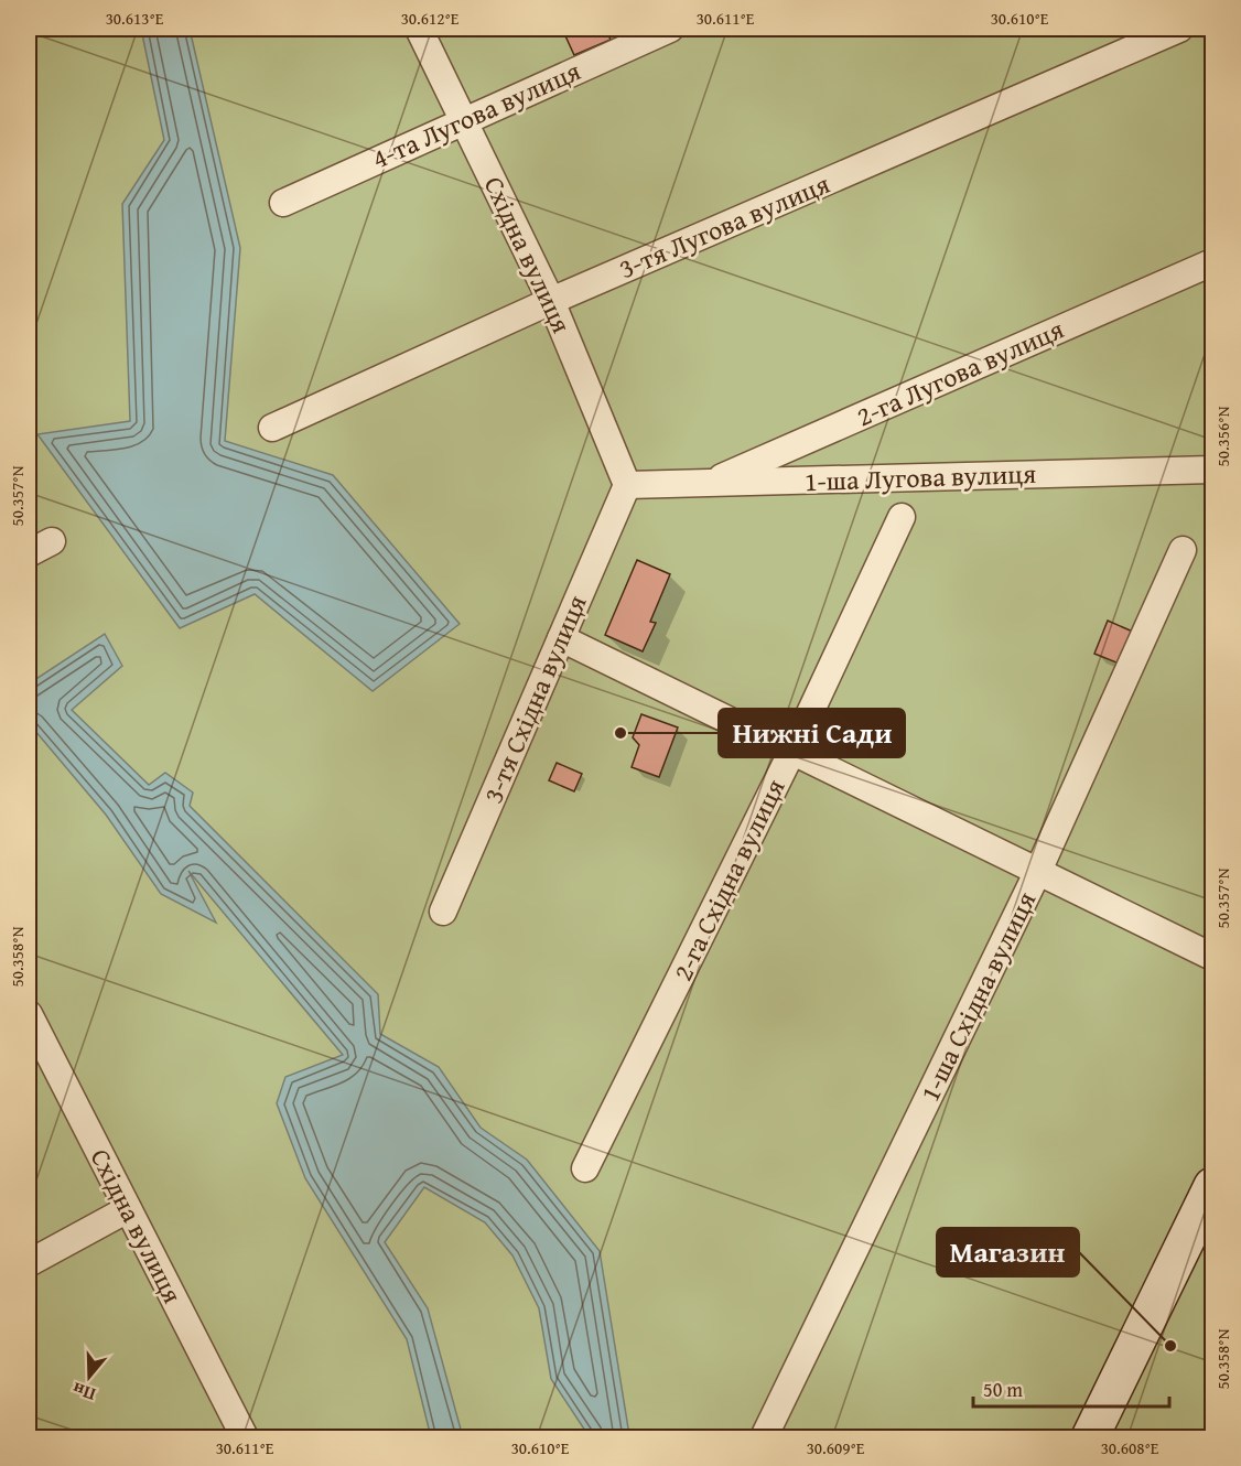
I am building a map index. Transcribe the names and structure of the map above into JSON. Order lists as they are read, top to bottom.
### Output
{
  "streets": {
    "street": [
      "4-та Лугова вулиця",
      "3-тя Лугова вулиця",
      "Східна вулиця",
      "2-га Лугова вулиця",
      "1-ша Лугова вулиця",
      "3-тя Східна вулиця",
      "2-га Східна вулиця",
      "1-ша Східна вулиця"
    ]
  },
  "crossings": [
    ["4-та Лугова вулиця", "Східна вулиця"],
    ["3-тя Лугова вулиця", "Східна вулиця"],
    ["Східна вулиця", "1-ша Лугова вулиця"],
    ["Східна вулиця", "3-тя Східна вулиця"],
    ["2-га Лугова вулиця", "1-ша Лугова вулиця"],
    ["1-ша Лугова вулиця", "3-тя Східна вулиця"]
  ],
  "places": ["Нижні Сади", "Магазин"],
  "scale_bar": "50 m",
  "north": "bottom",
  "coordinates": [
    "30.613°E",
    "30.612°E",
    "30.611°E",
    "30.610°E",
    "50.356°N",
    "50.357°N",
    "50.358°N",
    "30.609°E",
    "30.608°E"
  ]
}
